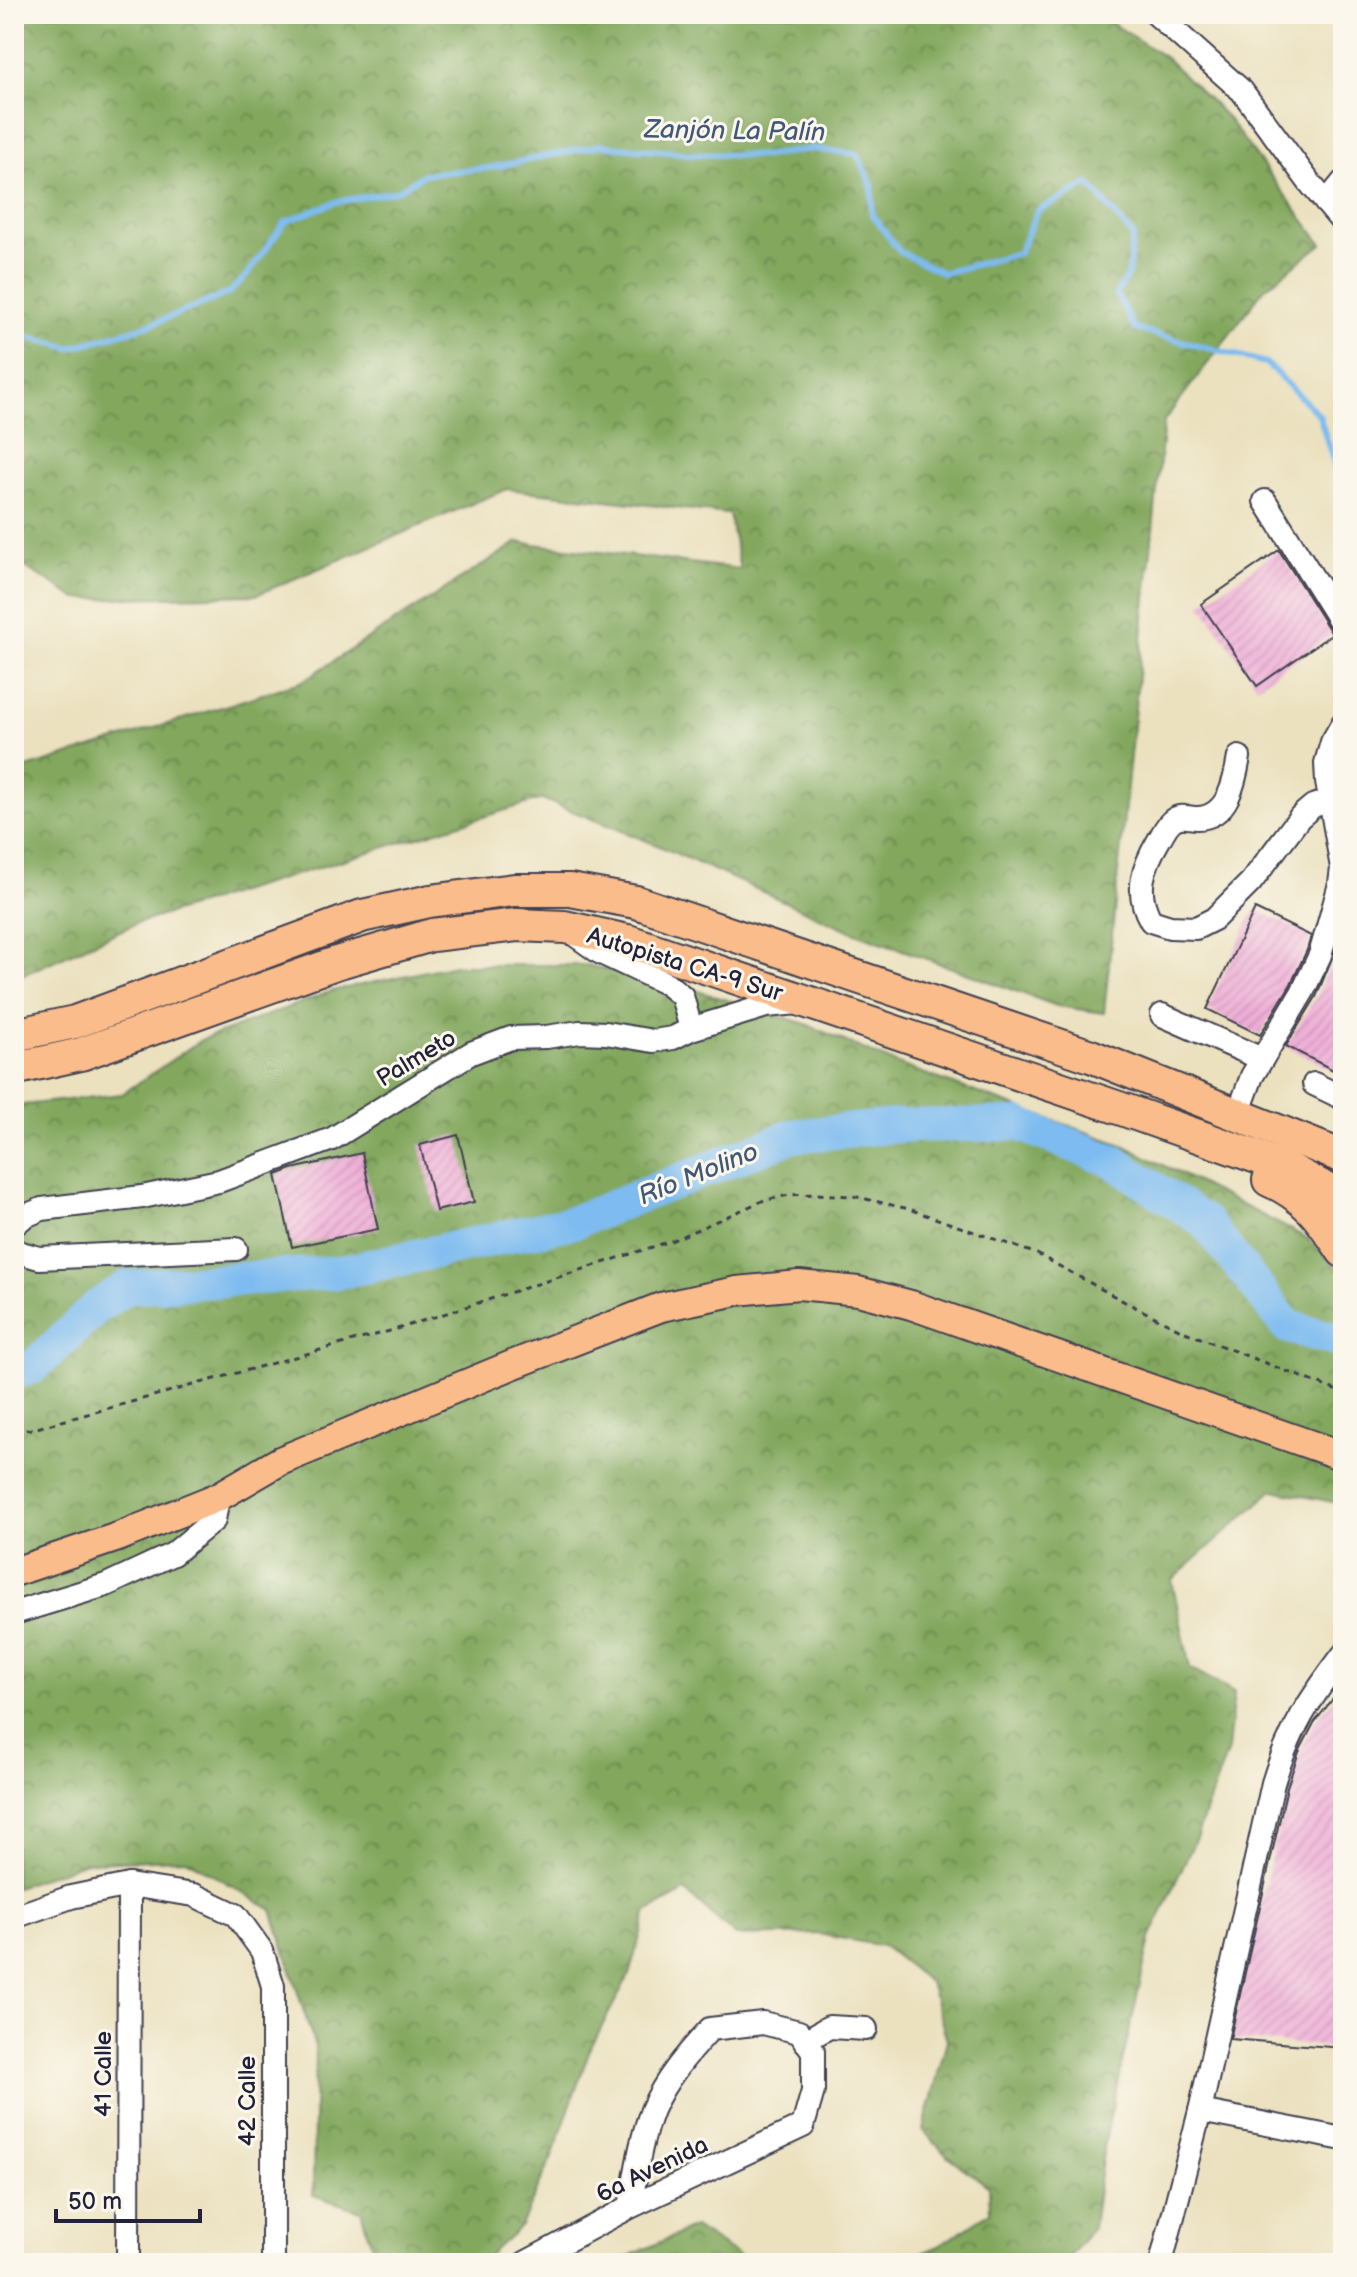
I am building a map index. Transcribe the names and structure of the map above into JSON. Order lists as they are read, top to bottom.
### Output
{
  "streets": {
    "highway": ["Autopista CA-9 Sur"],
    "street": [
      "Palmeto",
      "41 Calle",
      "42 Calle",
      "6a Avenida"
    ]
  },
  "crossings": [
    ["Autopista CA-9 Sur", "Palmeto"],
    ["41 Calle", "42 Calle"]
  ],
  "water": ["Zanjón La Palín", "Río Molino"],
  "scale_bar": "50 m"
}
